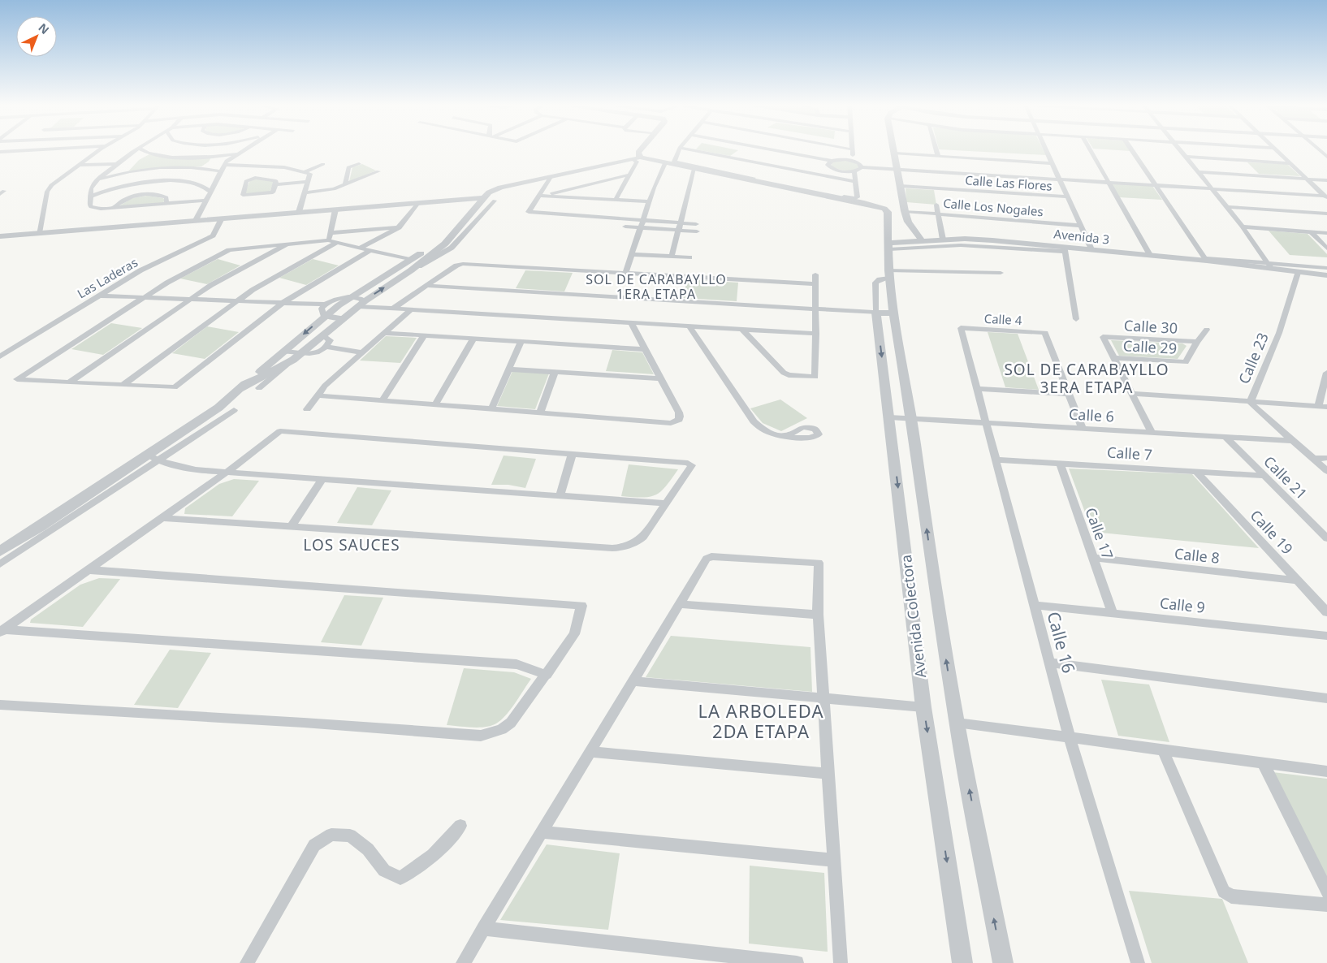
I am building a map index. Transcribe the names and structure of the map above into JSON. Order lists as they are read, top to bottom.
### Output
{
  "streets": {
    "street": [
      "Calle Las Flores",
      "Calle Los Nogales",
      "Avenida 3",
      "Las Laderas",
      "Calle 4",
      "Calle 30",
      "Calle 29",
      "Calle 23",
      "Calle 6",
      "Calle 7",
      "Calle 21",
      "Calle 19",
      "Calle 17",
      "Calle 8",
      "Calle 9",
      "Avenida Colectora",
      "Calle 16"
    ]
  },
  "crossings": [
    ["Avenida 3", "Calle 23"],
    ["Avenida 3", "Avenida Colectora"],
    ["Calle 4", "Calle 16"],
    ["Calle 30", "Calle 29"],
    ["Calle 23", "Calle 6"],
    ["Calle 6", "Calle 21"],
    ["Calle 6", "Avenida Colectora"],
    ["Calle 6", "Calle 16"],
    ["Calle 7", "Calle 21"],
    ["Calle 7", "Calle 19"],
    ["Calle 7", "Calle 17"],
    ["Calle 7", "Calle 16"],
    ["Calle 19", "Calle 8"],
    ["Calle 17", "Calle 8"],
    ["Calle 17", "Calle 9"],
    ["Calle 9", "Calle 16"]
  ],
  "districts": [
    "SOL DE CARABAYLLO 1ERA ETAPA",
    "SOL DE CARABAYLLO 3ERA ETAPA",
    "LOS SAUCES",
    "LA ARBOLEDA 2DA ETAPA"
  ],
  "north": "top right"
}
